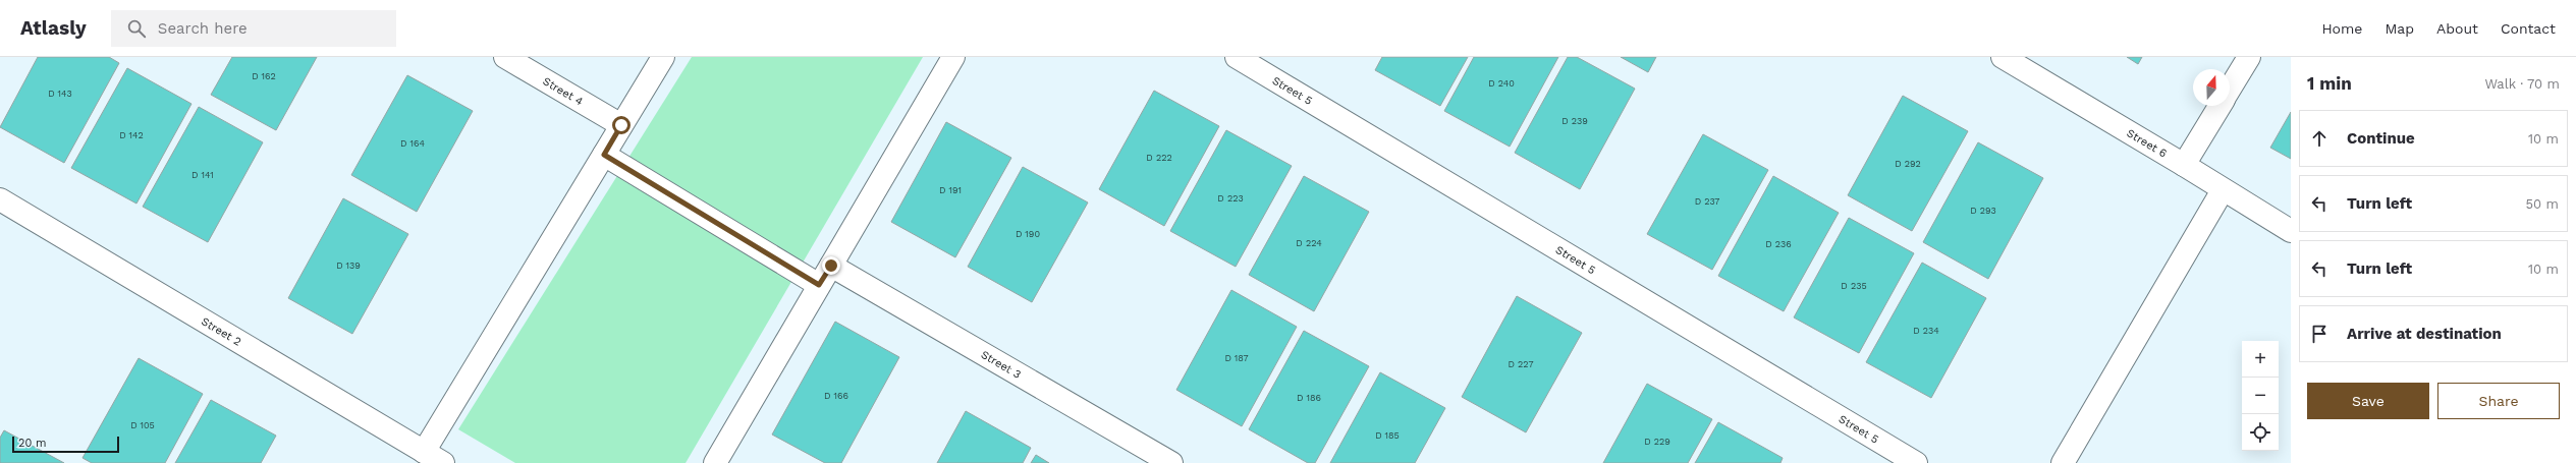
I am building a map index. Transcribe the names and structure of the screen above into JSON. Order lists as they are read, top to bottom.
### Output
{
  "streets": {
    "street": [
      "Street 4",
      "Street 5",
      "Street 6",
      "Street 2",
      "Street 3"
    ]
  },
  "house_numbers": [
    "D 162",
    "D 240",
    "D 143",
    "D 239",
    "D 142",
    "D 164",
    "D 222",
    "D 292",
    "D 141",
    "D 191",
    "D 223",
    "D 237",
    "D 293",
    "D 190",
    "D 224",
    "D 236",
    "D 139",
    "D 235",
    "D 234",
    "D 187",
    "D 227",
    "D 166",
    "D 186",
    "D 105",
    "D 185",
    "D 229"
  ],
  "scale_bar": "20 m",
  "north": "top",
  "page": {
    "header": "Atlasly",
    "search": "Search here",
    "nav": [
      "Home",
      "Map",
      "About",
      "Contact"
    ],
    "heading": ["1 min", "Walk · 70 m"],
    "list": [
      ["Continue", "10 m"],
      ["Turn left", "50 m"],
      ["Turn left", "10 m"],
      "Arrive at destination"
    ],
    "map_buttons": ["+", "−"],
    "buttons": ["Save", "Share"],
    "scale": "20 m"
  }
}
